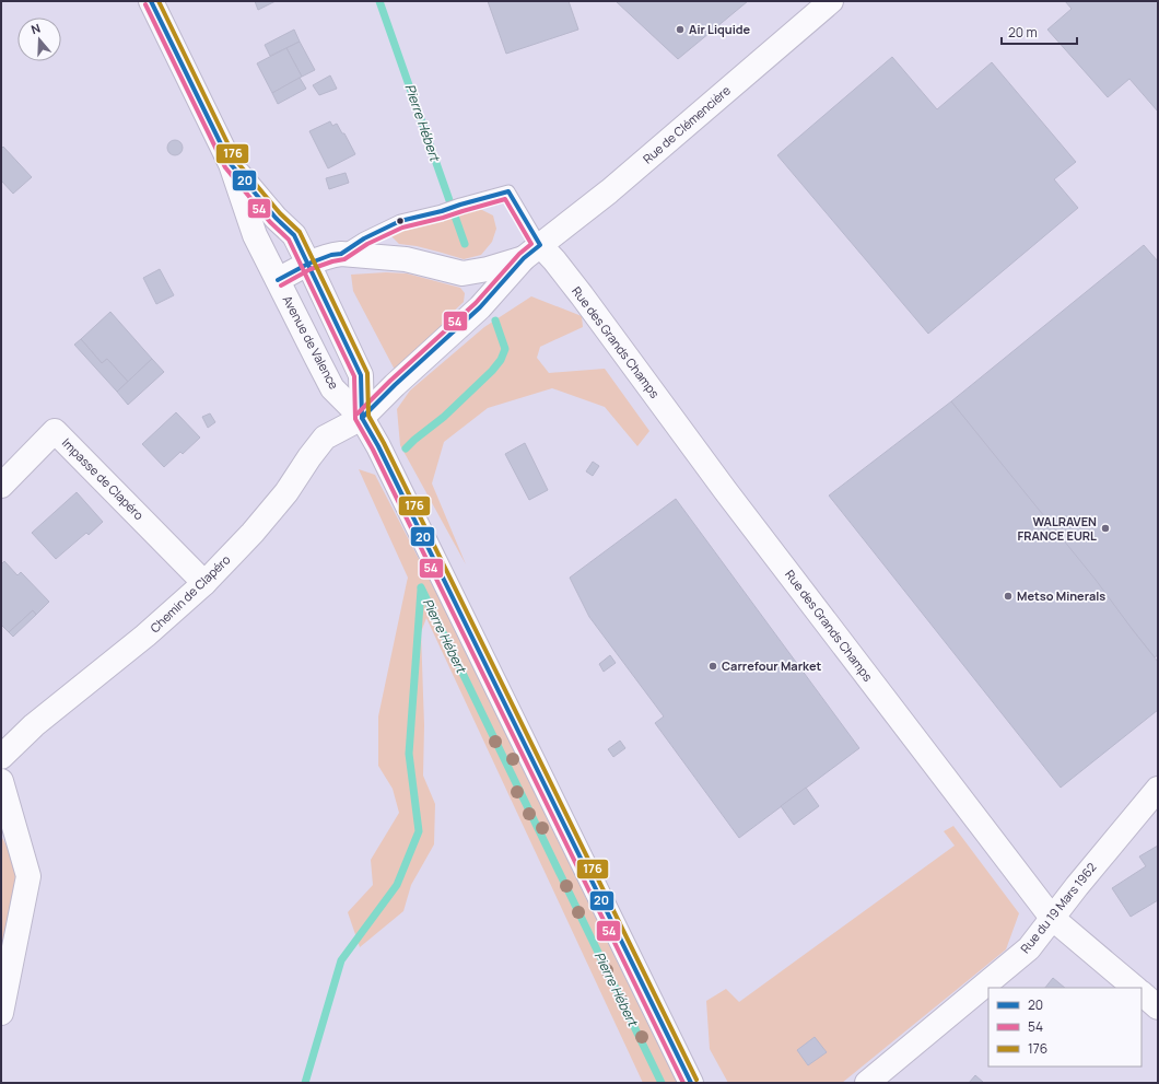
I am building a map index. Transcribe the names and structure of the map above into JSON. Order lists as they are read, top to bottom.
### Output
{
  "streets": {
    "street": [
      "Rue de Clémencière",
      "Avenue de Valence",
      "Rue des Grands Champs",
      "Impasse de Clapéro",
      "Chemin de Clapéro",
      "Rue du 19 Mars 1962"
    ]
  },
  "crossings": [
    ["Rue de Clémencière", "Rue des Grands Champs"],
    ["Rue de Clémencière", "Chemin de Clapéro"],
    ["Avenue de Valence", "Chemin de Clapéro"],
    ["Rue des Grands Champs", "Chemin de Clapéro"],
    ["Rue des Grands Champs", "Rue du 19 Mars 1962"],
    ["Impasse de Clapéro", "Chemin de Clapéro"]
  ],
  "water": ["Pierre Hébert"],
  "places": [
    "Air Liquide",
    "WALRAVEN FRANCE EURL",
    "Metso Minerals",
    "Carrefour Market"
  ],
  "lines": ["transit line 20", "transit line 176", "transit line 54"],
  "legend": ["20", "54", "176"],
  "scale_bar": "20 m",
  "north": "top"
}
